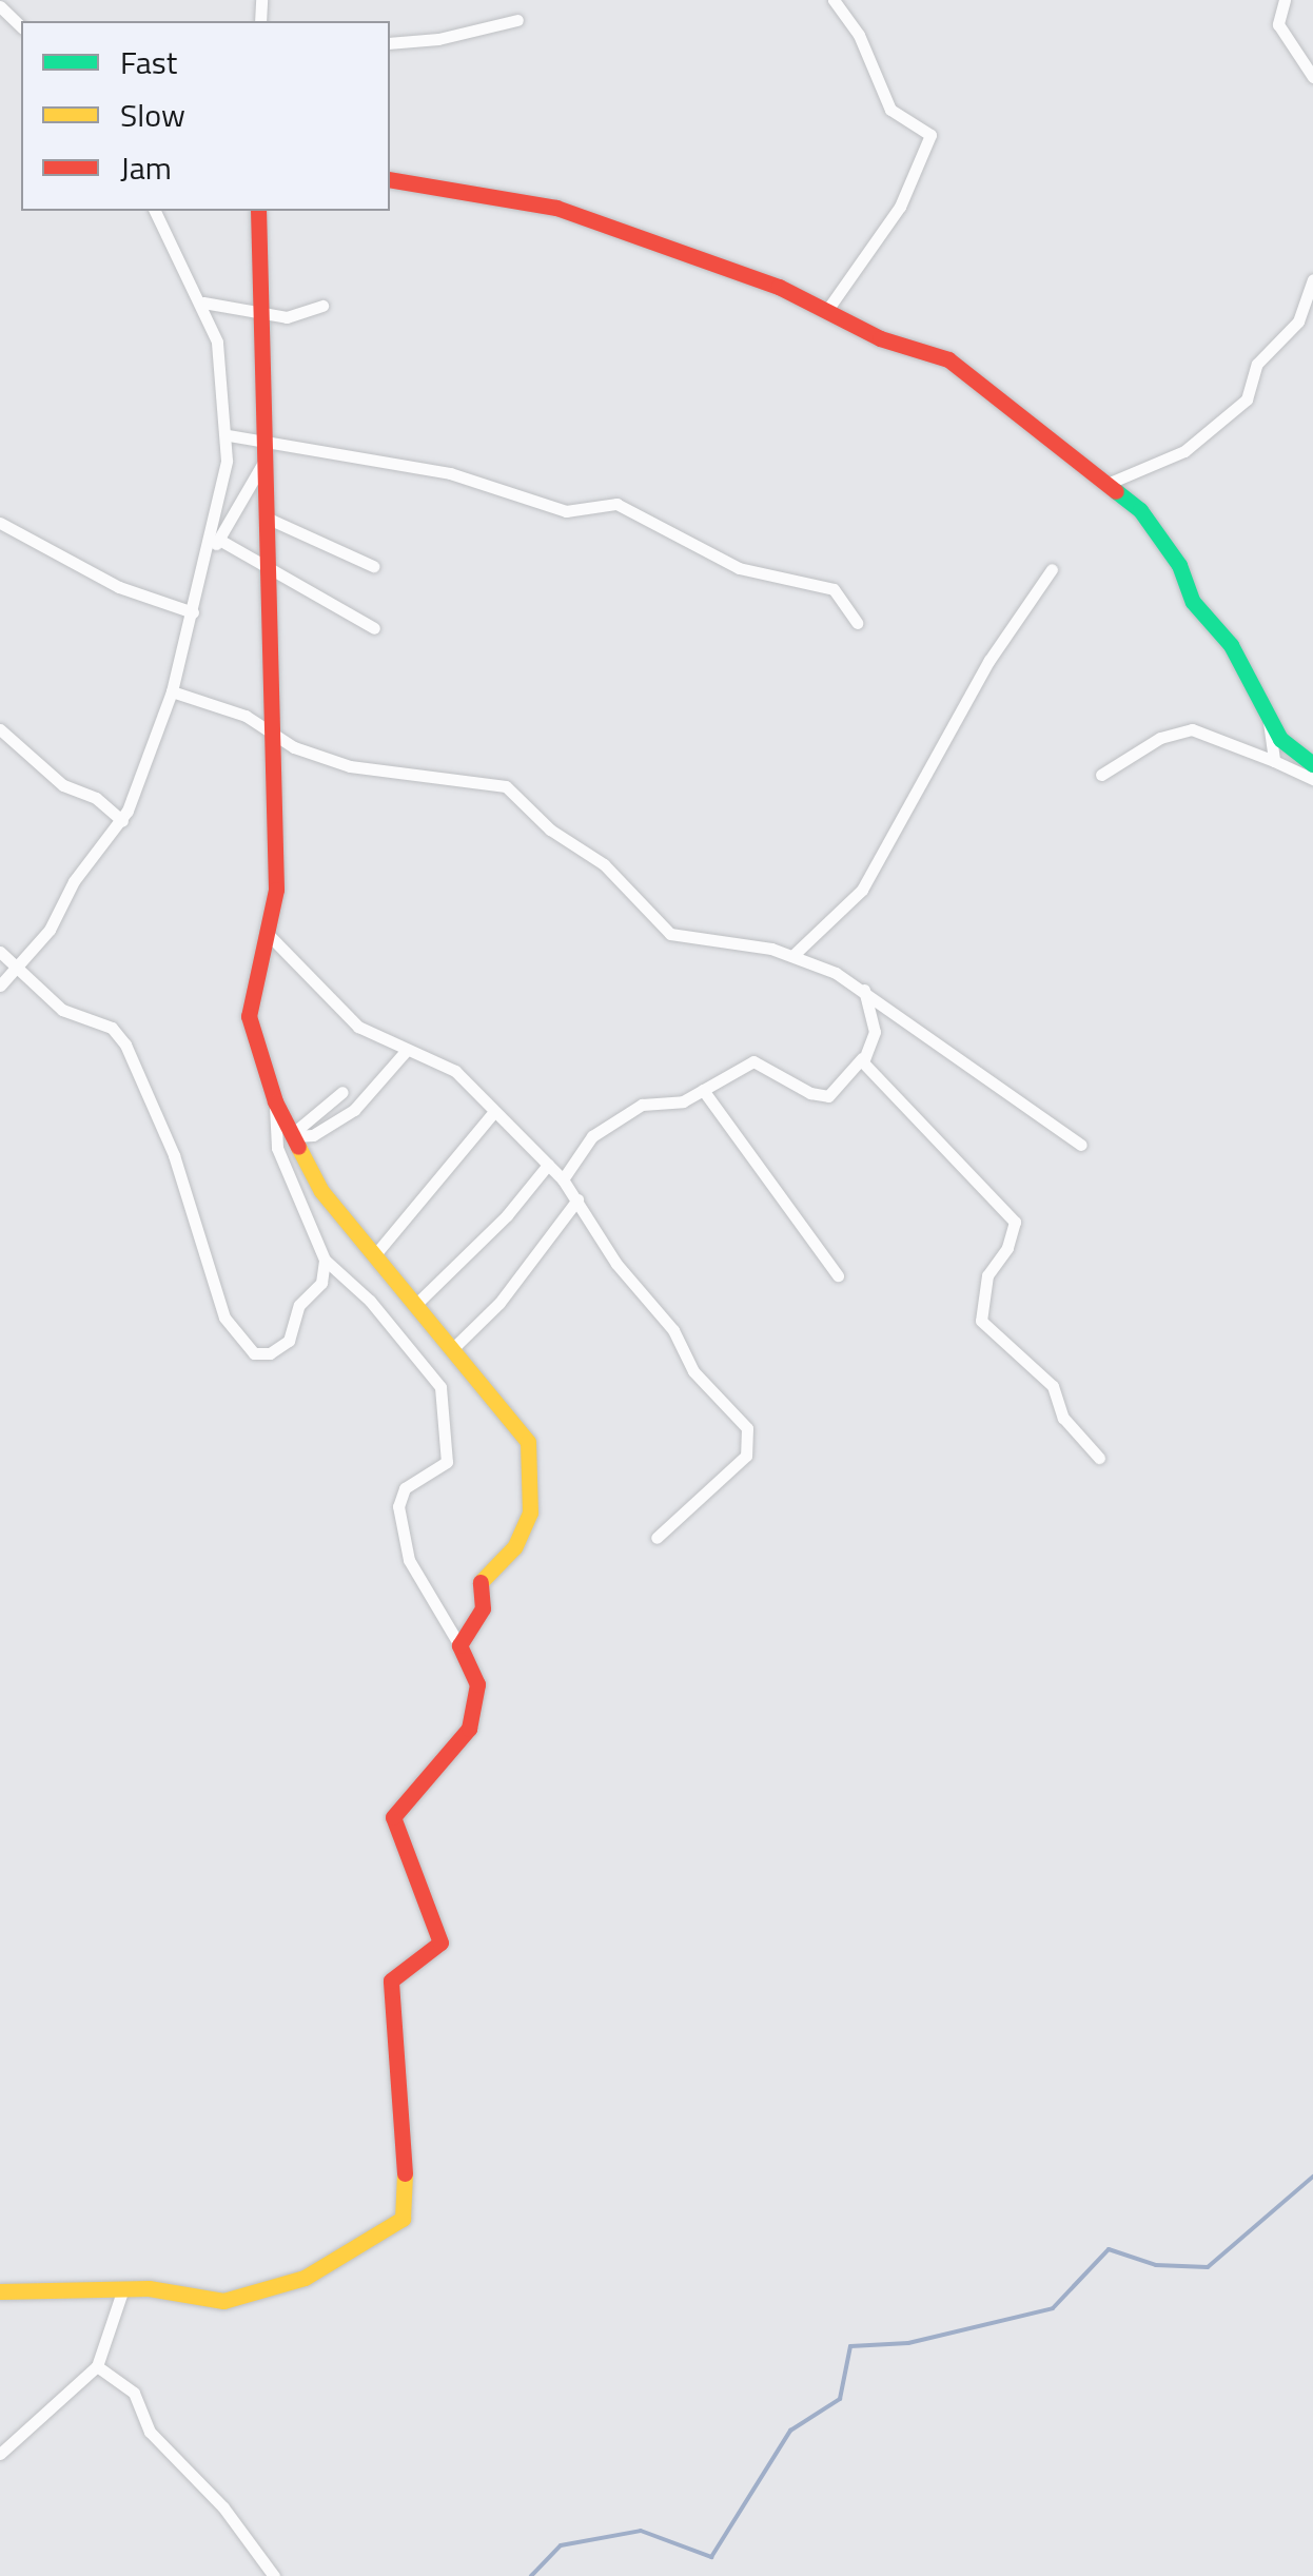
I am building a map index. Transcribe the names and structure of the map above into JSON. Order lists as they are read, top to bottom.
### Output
{
  "legend": ["Fast", "Slow", "Jam"]
}
